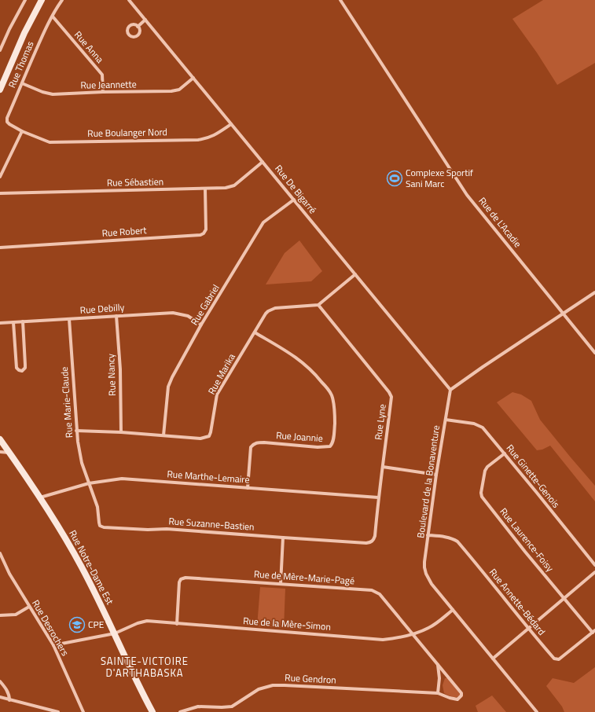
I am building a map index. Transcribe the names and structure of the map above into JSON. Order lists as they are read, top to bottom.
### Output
{
  "streets": {
    "street": [
      "Rue Anna",
      "Rue Thomas",
      "Rue Jeannette",
      "Rue Boulanger Nord",
      "Rue Sébastien",
      "Rue De Bigarré",
      "Rue de L'Acadie",
      "Rue Robert",
      "Rue Gabriel",
      "Rue Debilly",
      "Rue Marika",
      "Rue Nancy",
      "Rue Marie-Claude",
      "Rue Lyne",
      "Rue Joannie",
      "Rue Ginette-Genois",
      "Rue Marthe-Lemaire",
      "Boulevard de la Bonaventure",
      "Rue Suzanne-Bastien",
      "Rue Laurence-Foisy",
      "Rue Notre-Dame Est",
      "Rue de Mère-Marie-Pagé",
      "Rue Annette-Bédard",
      "Rue de la Mère-Simon",
      "Rue Desrochers",
      "Rue Gendron"
    ]
  },
  "crossings": [
    ["Rue Anna", "Rue Thomas"],
    ["Rue Anna", "Rue Jeannette"],
    ["Rue Thomas", "Rue Jeannette"],
    ["Rue Thomas", "Rue Boulanger Nord"],
    ["Rue Jeannette", "Rue De Bigarré"],
    ["Rue Boulanger Nord", "Rue De Bigarré"],
    ["Rue Sébastien", "Rue De Bigarré"],
    ["Rue Sébastien", "Rue Robert"],
    ["Rue De Bigarré", "Rue Gabriel"],
    ["Rue De Bigarré", "Boulevard de la Bonaventure"],
    ["Rue Gabriel", "Rue Debilly"],
    ["Rue Gabriel", "Rue Marika"],
    ["Rue Debilly", "Rue Nancy"],
    ["Rue Debilly", "Rue Marie-Claude"],
    ["Rue Marika", "Rue Nancy"],
    ["Rue Marika", "Rue Marie-Claude"],
    ["Rue Marika", "Rue Lyne"],
    ["Rue Marika", "Rue Joannie"],
    ["Rue Marie-Claude", "Rue Marthe-Lemaire"],
    ["Rue Marie-Claude", "Rue Suzanne-Bastien"],
    ["Rue Lyne", "Rue Marthe-Lemaire"],
    ["Rue Lyne", "Rue Suzanne-Bastien"],
    ["Rue Joannie", "Rue Marthe-Lemaire"],
    ["Rue Ginette-Genois", "Boulevard de la Bonaventure"],
    ["Rue Ginette-Genois", "Rue Laurence-Foisy"],
    ["Rue Marthe-Lemaire", "Rue Suzanne-Bastien"],
    ["Rue Marthe-Lemaire", "Rue Notre-Dame Est"],
    ["Boulevard de la Bonaventure", "Rue Annette-Bédard"],
    ["Boulevard de la Bonaventure", "Rue de la Mère-Simon"],
    ["Rue Laurence-Foisy", "Rue Annette-Bédard"],
    ["Rue Notre-Dame Est", "Rue de la Mère-Simon"],
    ["Rue de Mère-Marie-Pagé", "Rue de la Mère-Simon"],
    ["Rue de Mère-Marie-Pagé", "Rue Gendron"],
    ["Rue de la Mère-Simon", "Rue Desrochers"]
  ],
  "districts": ["SAINTE-VICTOIRE D'ARTHABASKA"],
  "places": {
    "sports": ["Complexe Sportif Sani Marc"],
    "school or university": ["CPE"]
  }
}
